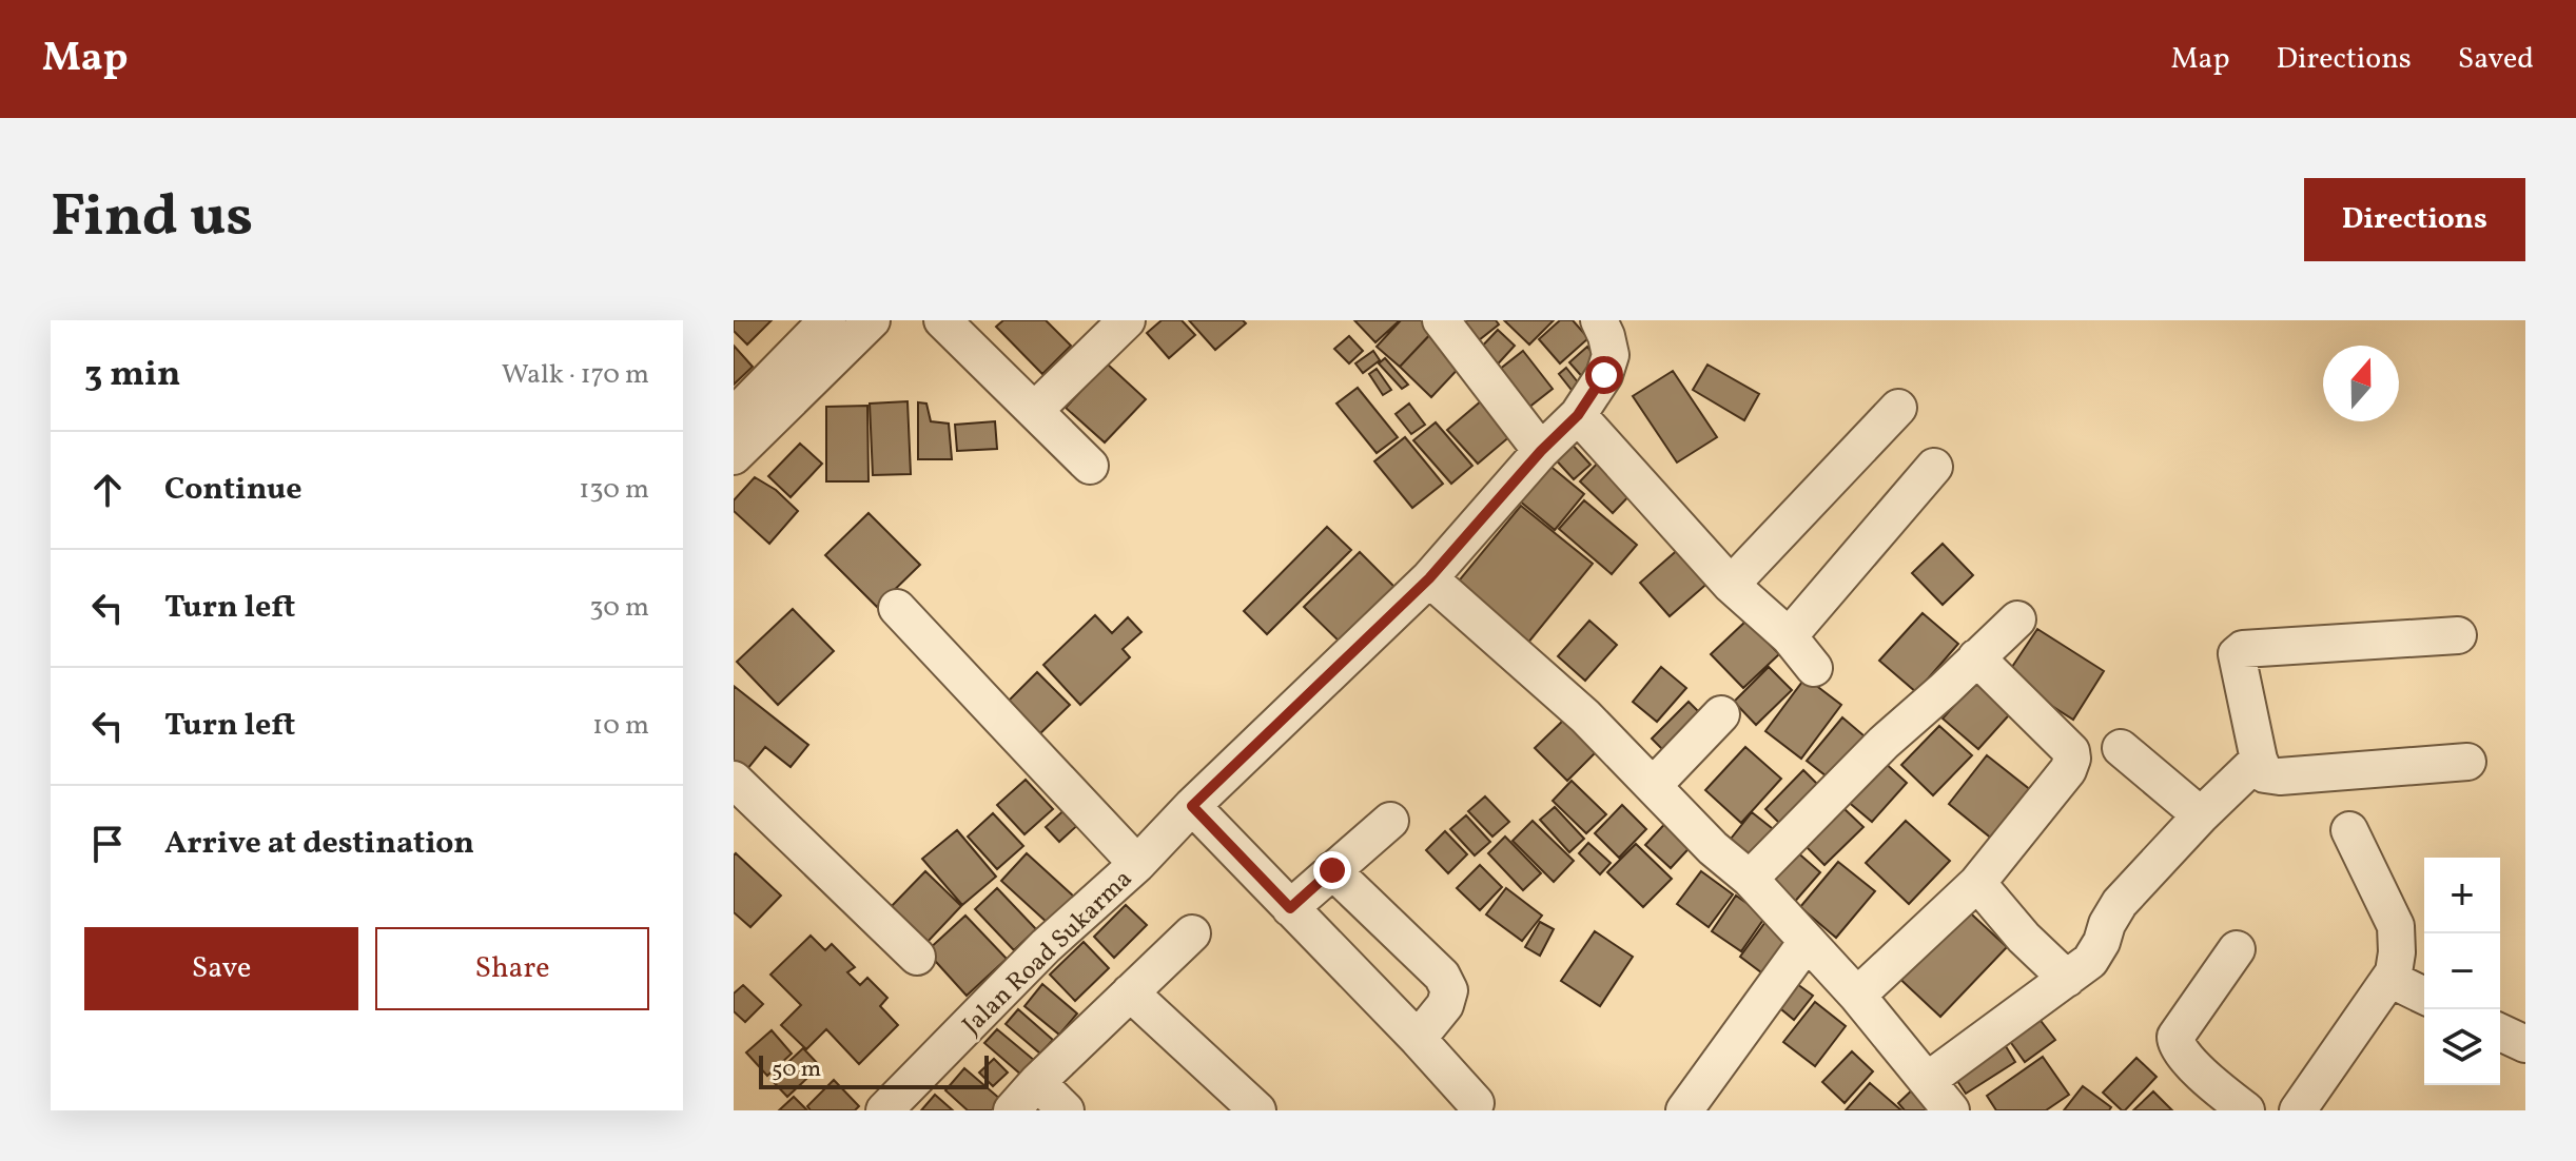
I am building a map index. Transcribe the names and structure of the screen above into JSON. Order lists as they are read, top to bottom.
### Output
{
  "streets": {
    "street": ["Jalan Road Sukarma"]
  },
  "scale_bar": "50 m",
  "north": "top",
  "page": {
    "header": "Map",
    "nav": ["Map", "Directions", "Saved"],
    "title": "Find us",
    "buttons": [
      "Directions",
      ["Save", "Share"]
    ],
    "heading": ["3 min", "Walk · 170 m"],
    "list": [
      ["Continue", "130 m"],
      ["Turn left", "30 m"],
      ["Turn left", "10 m"],
      "Arrive at destination"
    ],
    "map_buttons": ["+", "−"],
    "scale": "50 m"
  }
}
